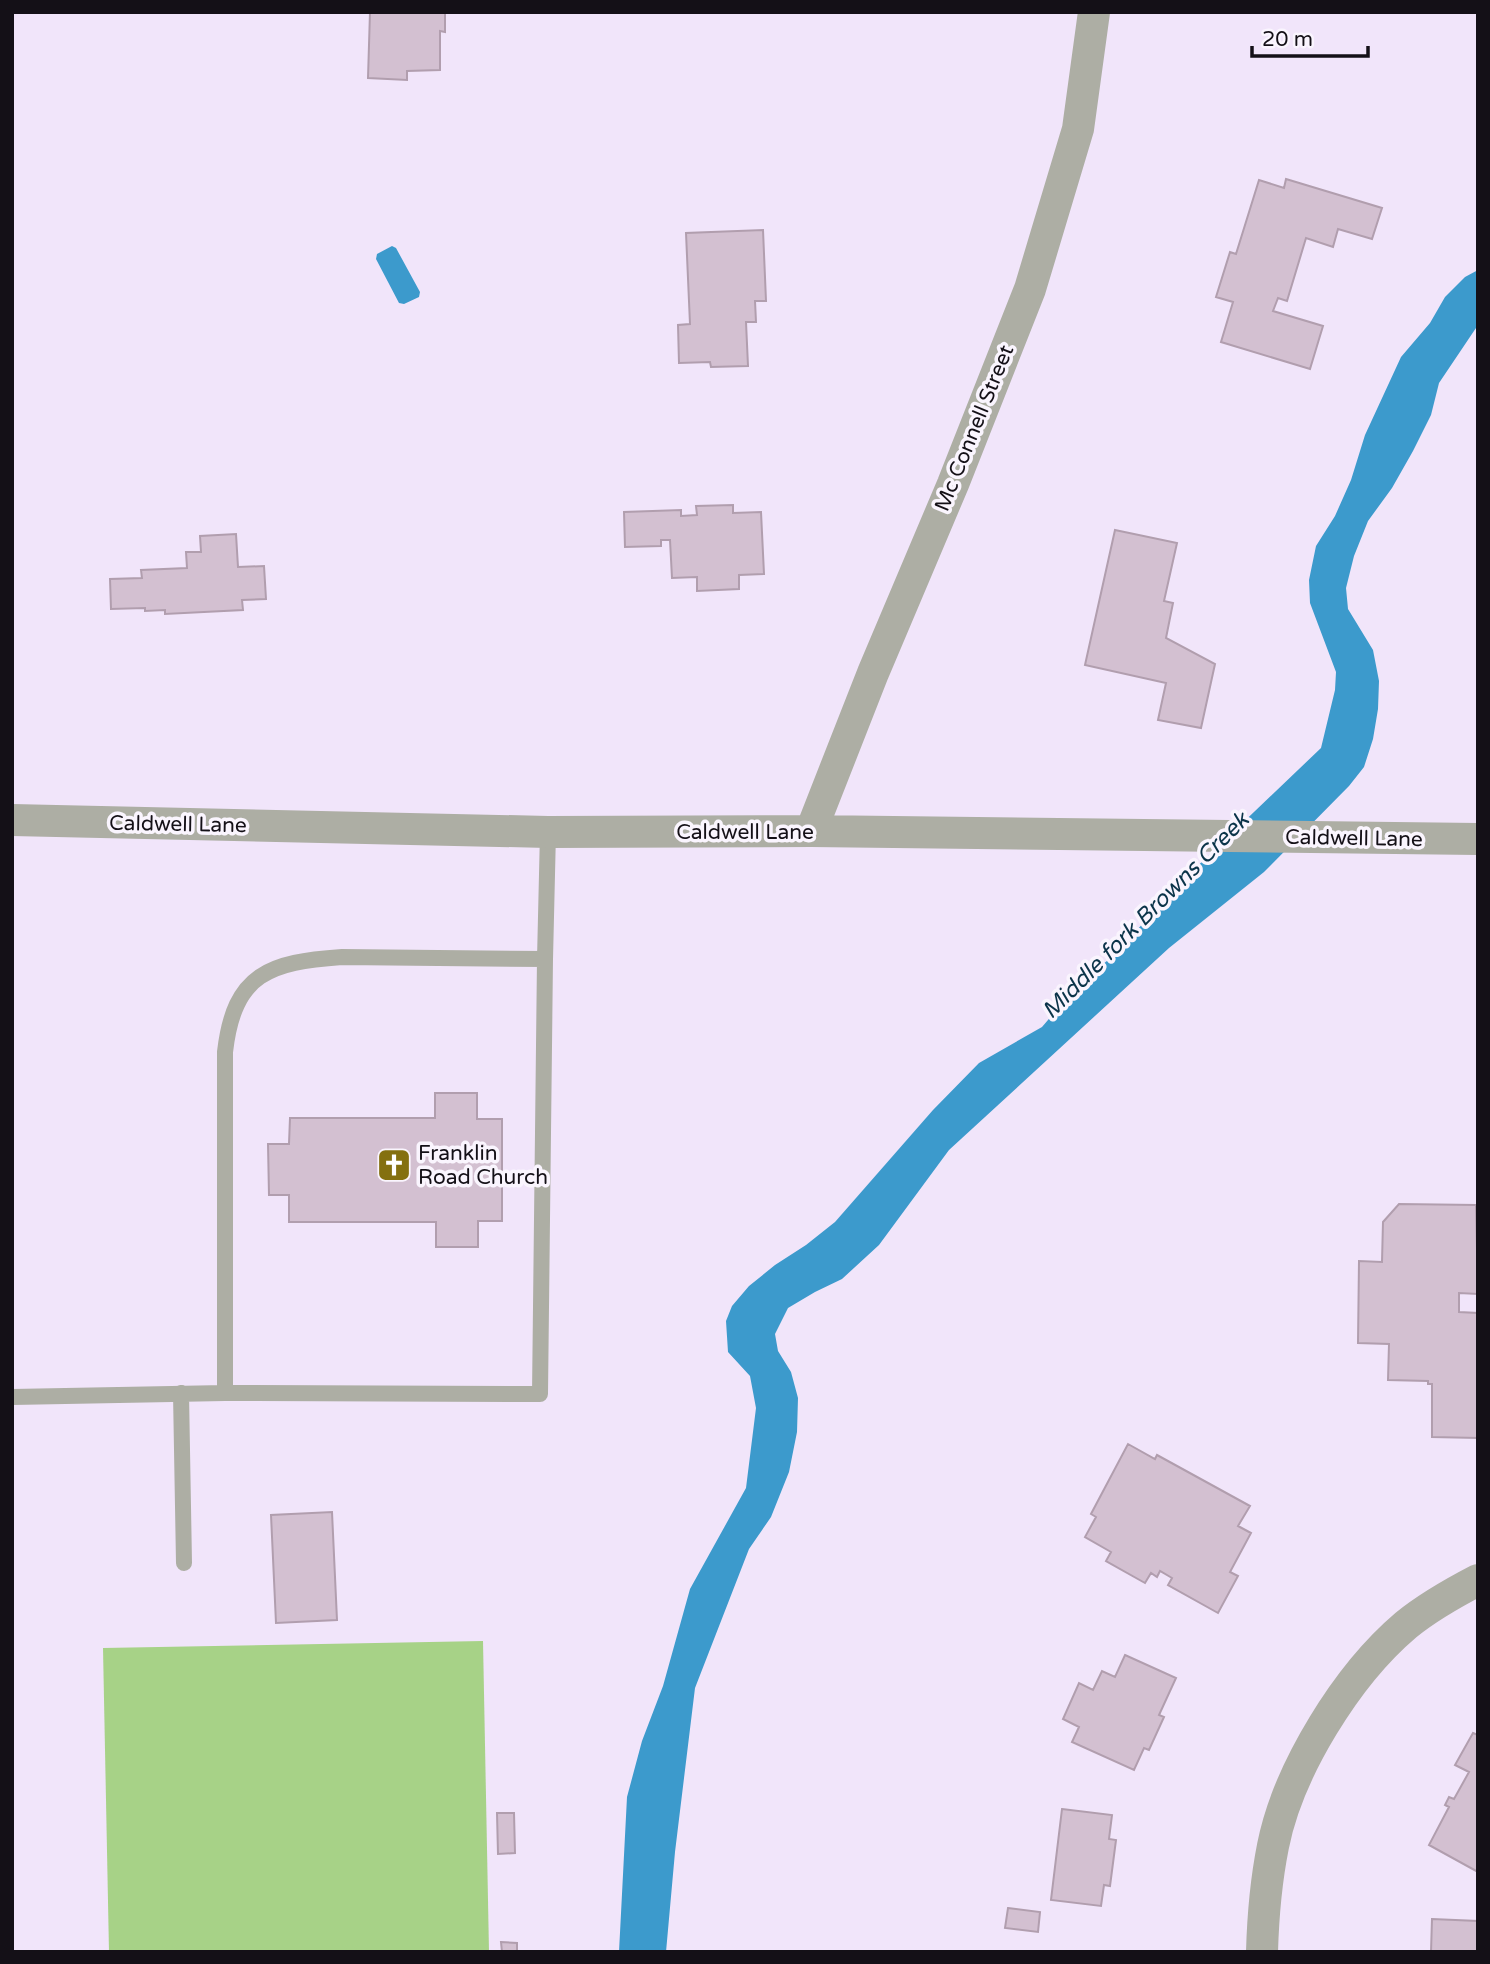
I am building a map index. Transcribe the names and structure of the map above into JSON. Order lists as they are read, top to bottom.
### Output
{
  "streets": {
    "street": ["Mc Connell Street", "Caldwell Lane"]
  },
  "crossings": [
    ["Mc Connell Street", "Caldwell Lane"]
  ],
  "water": ["Middle fork Browns Creek"],
  "places": {
    "church": ["Franklin Road Church"]
  },
  "scale_bar": "20 m"
}
